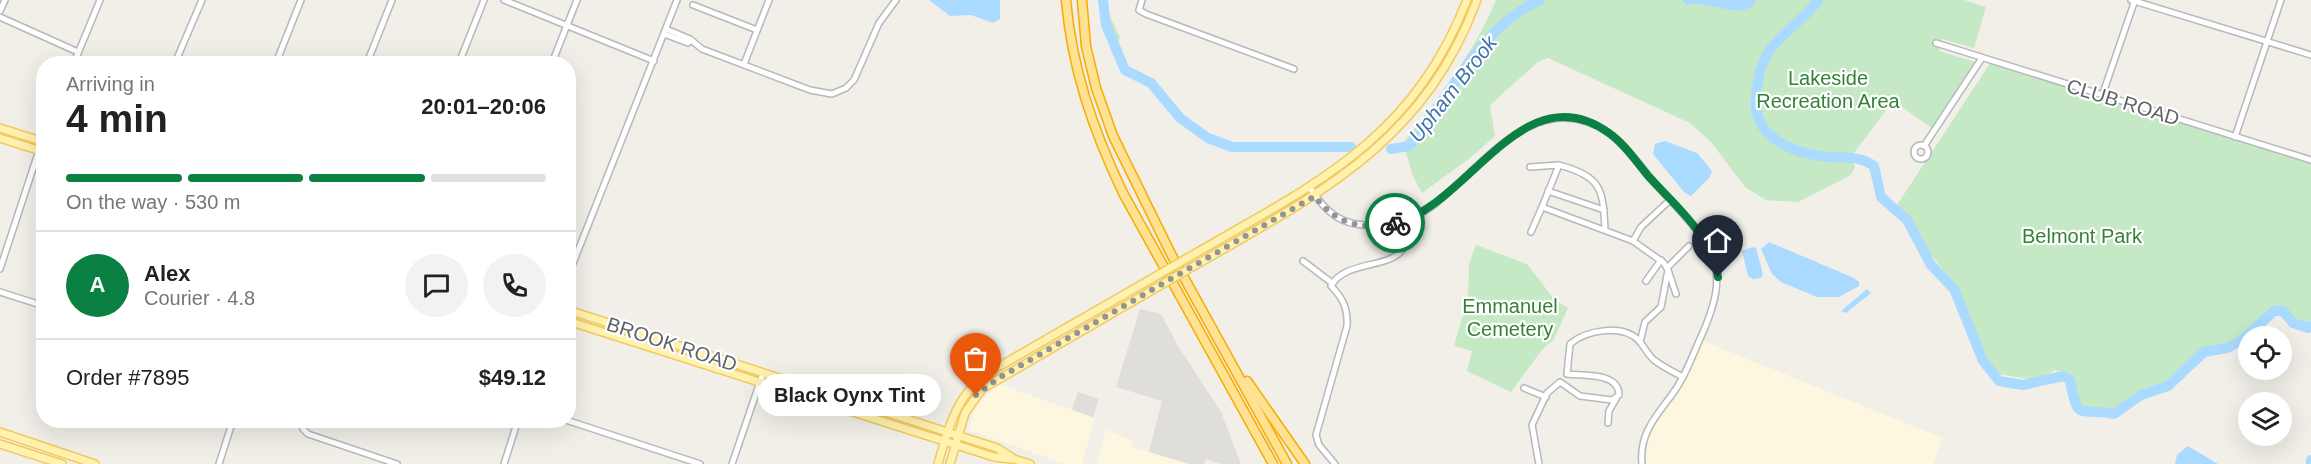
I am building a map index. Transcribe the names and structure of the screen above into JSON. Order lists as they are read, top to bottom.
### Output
{
  "streets": {
    "main road": ["BROOK ROAD"],
    "street": ["CLUB ROAD"]
  },
  "water": ["Upham Brook"],
  "parks": ["Lakeside Recreation Area", "Belmont Park", "Emmanuel Cemetery"],
  "places": ["Black Oynx Tint"],
  "page": {
    "heading": ["4 min", "Arriving in", "20:01–20:06"],
    "panel": [
      "Alex",
      "Courier · 4.8",
      "Order #7895",
      "$49.12"
    ],
    "bar": "On the way · 530 m",
    "round": "A",
    "bubble": "Black Oynx Tint"
  }
}
